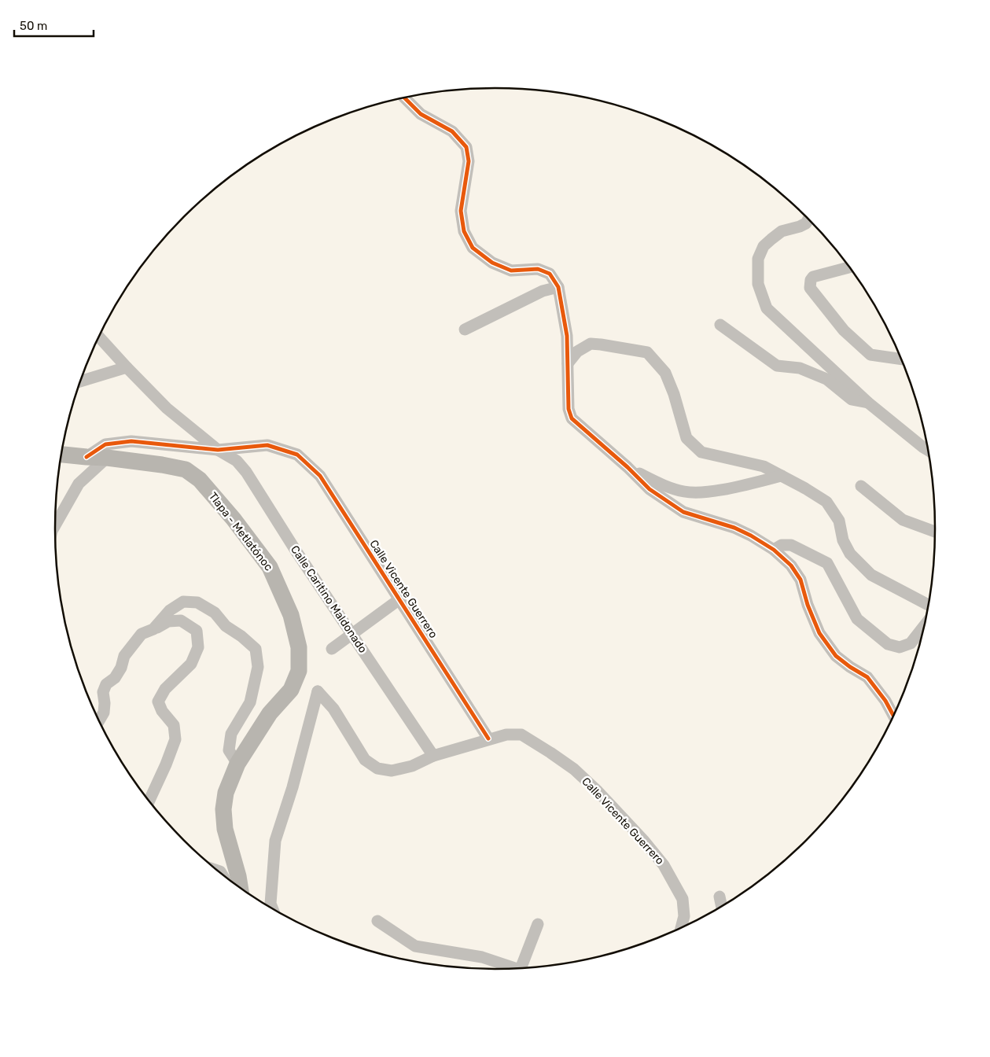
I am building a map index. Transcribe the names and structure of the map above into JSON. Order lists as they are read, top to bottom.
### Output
{
  "streets": {
    "main road": ["Tlapa - Metlatónoc"],
    "street": ["Calle Vicente Guerrero", "Calle Caritino Maldonado"]
  },
  "crossings": [
    ["Calle Vicente Guerrero", "Calle Caritino Maldonado"]
  ],
  "scale_bar": "50 m"
}
